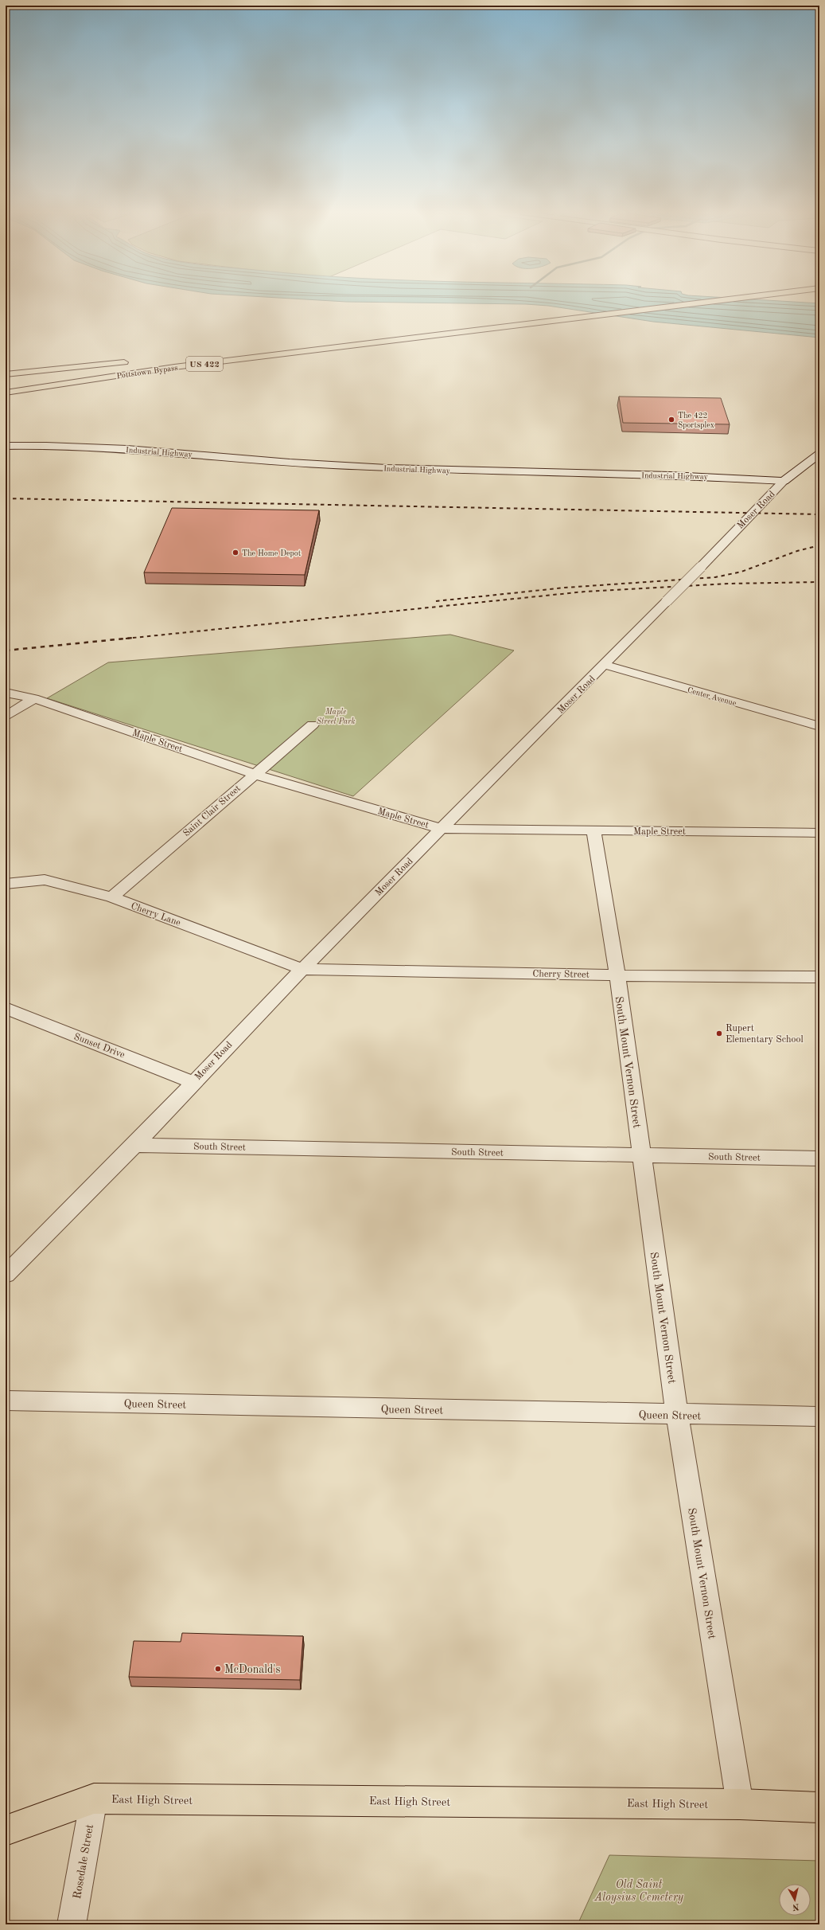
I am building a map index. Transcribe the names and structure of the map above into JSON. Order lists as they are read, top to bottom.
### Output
{
  "streets": {
    "main road": ["US 422", "Pottstown Bypass", "East High Street"],
    "street": [
      "Industrial Highway",
      "Moser Road",
      "Center Avenue",
      "Maple Street",
      "Saint Clair Street",
      "Cherry Lane",
      "Cherry Street",
      "Sunset Drive",
      "South Mount Vernon Street",
      "South Street",
      "Queen Street",
      "Rosedale Street"
    ]
  },
  "crossings": [
    ["Industrial Highway", "Moser Road"],
    ["Moser Road", "Center Avenue"],
    ["Moser Road", "Maple Street"],
    ["Moser Road", "Cherry Lane"],
    ["Moser Road", "Cherry Street"],
    ["Moser Road", "Sunset Drive"],
    ["Moser Road", "South Street"],
    ["Maple Street", "Saint Clair Street"],
    ["Maple Street", "South Mount Vernon Street"],
    ["Saint Clair Street", "Cherry Lane"],
    ["Cherry Lane", "Cherry Street"],
    ["Cherry Street", "South Mount Vernon Street"],
    ["South Mount Vernon Street", "South Street"],
    ["South Mount Vernon Street", "Queen Street"],
    ["South Mount Vernon Street", "East High Street"],
    ["East High Street", "Rosedale Street"]
  ],
  "parks": ["Maple Street Park", "Old Saint Aloysius Cemetery"],
  "places": [
    "The 422 Sportsplex",
    "The Home Depot",
    "Rupert Elementary School",
    "McDonald's"
  ],
  "north": "bottom"
}
